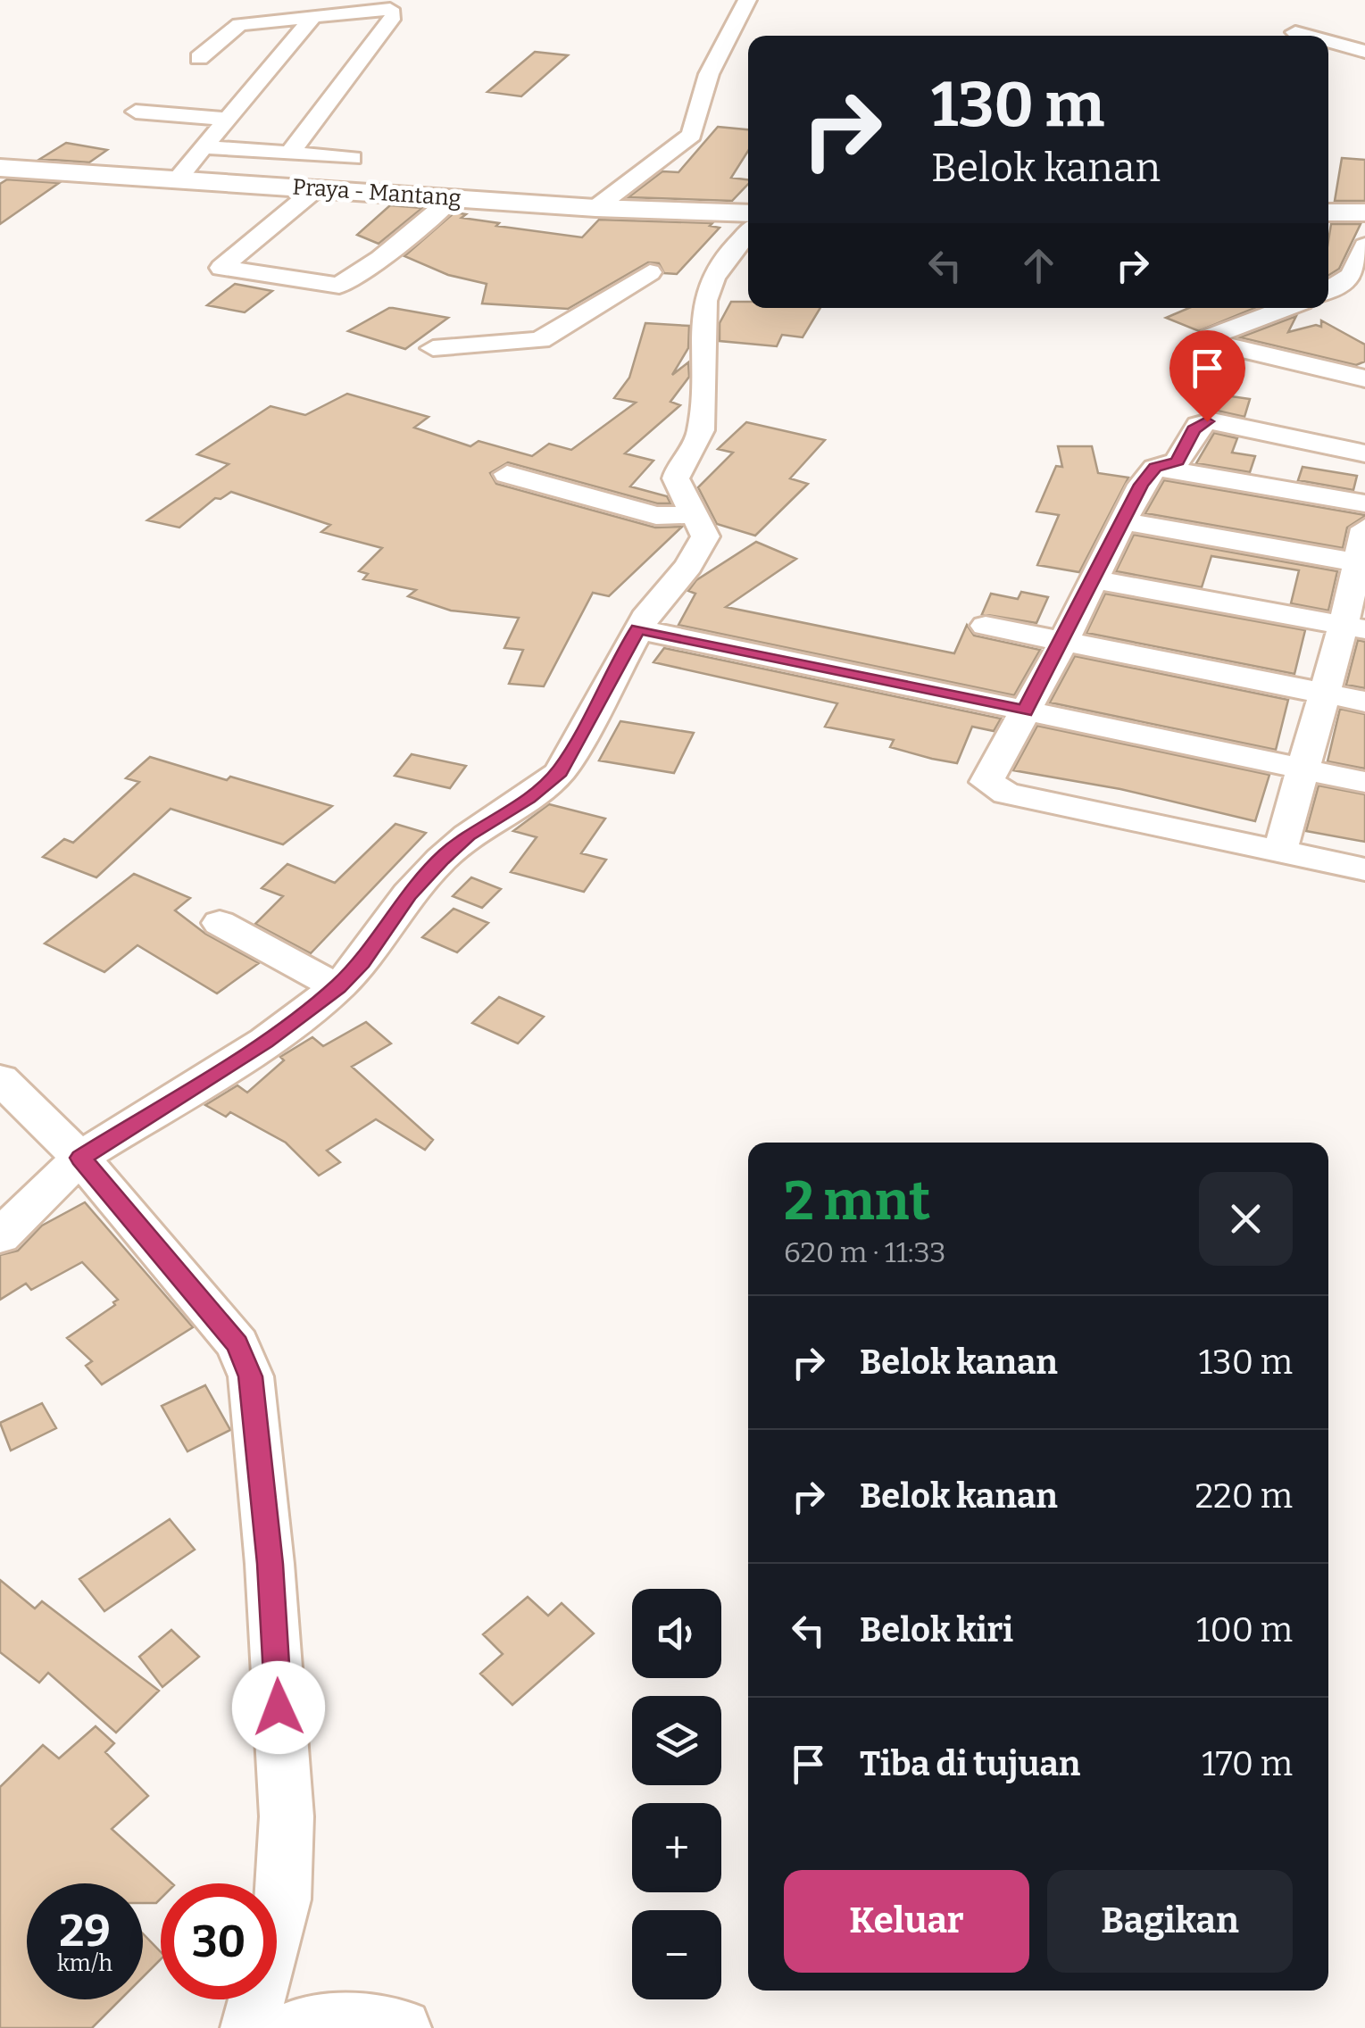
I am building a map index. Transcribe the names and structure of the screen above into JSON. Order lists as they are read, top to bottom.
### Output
{
  "streets": {
    "main road": ["Praya - Mantang"]
  },
  "page": {
    "turn": ["130 m", "Belok kanan"],
    "heading": ["2 mnt", "620 m · 11:33"],
    "list": [
      {
        "name": "Belok kanan",
        "value": "130 m"
      },
      {
        "name": "Belok kanan",
        "value": "220 m"
      },
      {
        "name": "Belok kiri",
        "value": "100 m"
      },
      {
        "name": "Tiba di tujuan",
        "value": "170 m"
      }
    ],
    "map_buttons": ["+", "−"],
    "buttons": ["Keluar", "Bagikan"],
    "speed": "29 km/h",
    "limit": "30"
  }
}
